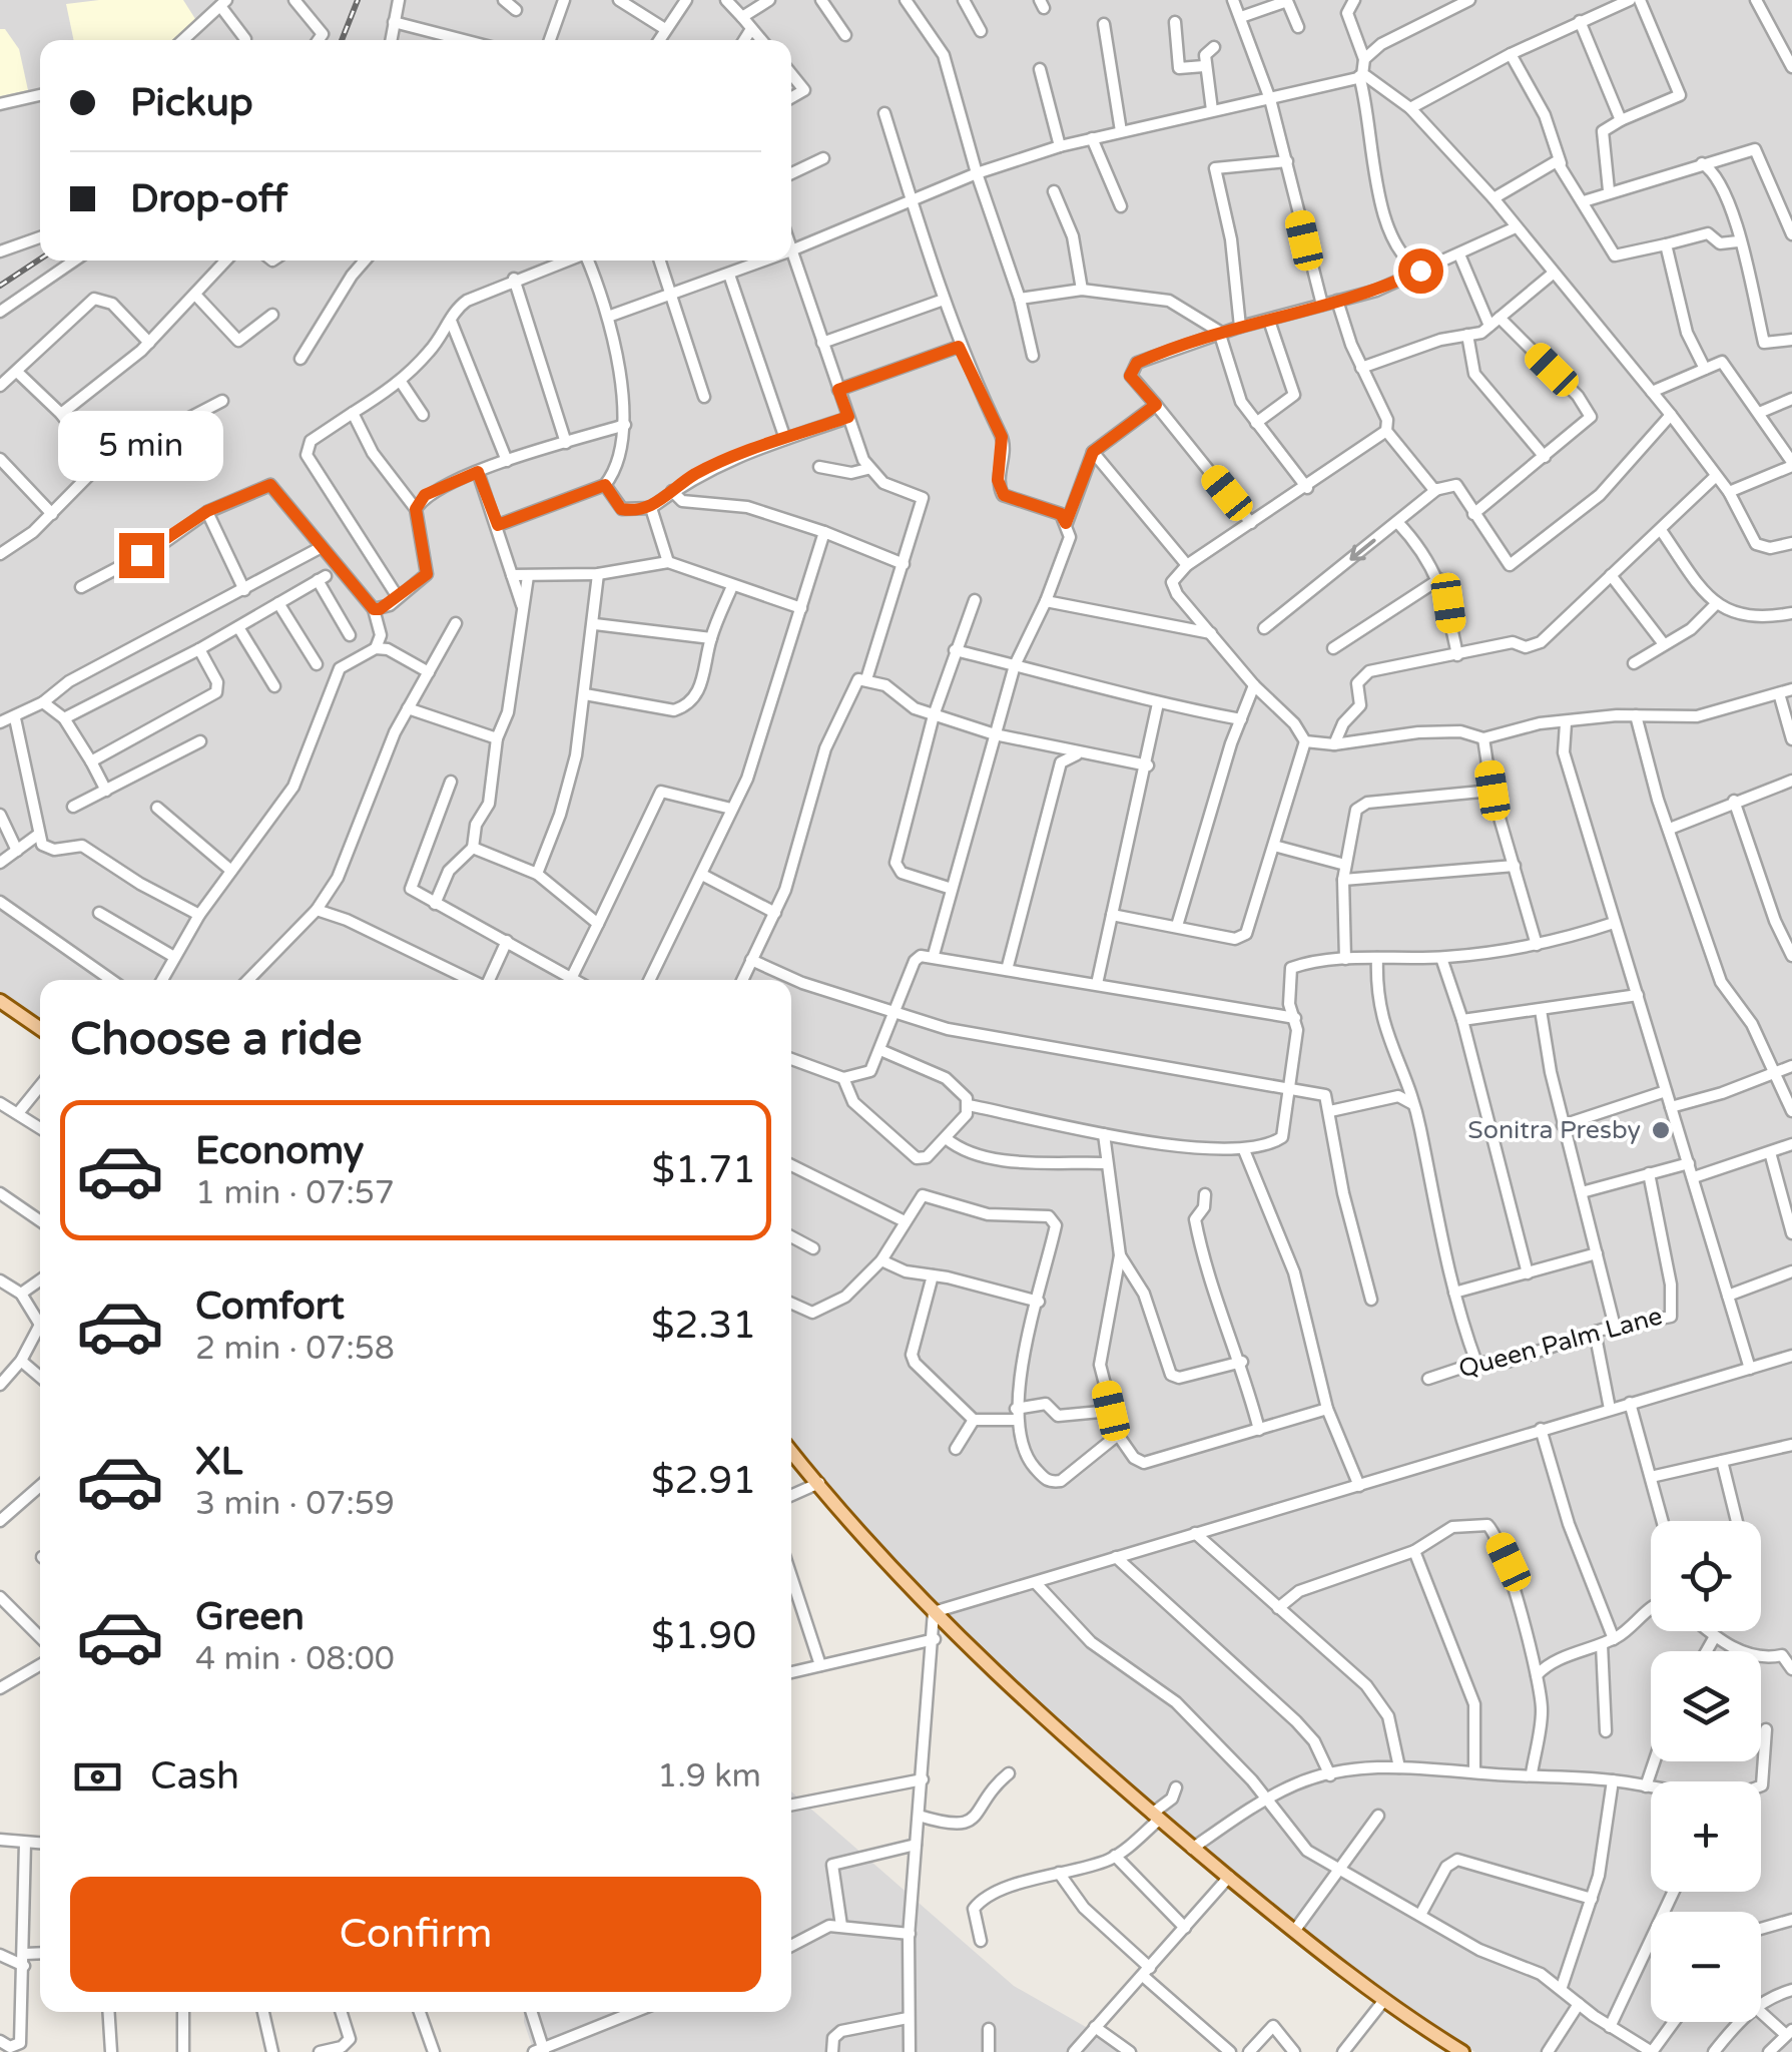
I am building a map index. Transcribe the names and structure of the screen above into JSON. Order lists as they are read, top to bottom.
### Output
{
  "streets": {
    "street": ["Queen Palm Lane"]
  },
  "places": ["Sonitra Presby"],
  "page": {
    "banner": ["Pickup", "Drop-off"],
    "bubble": "5 min",
    "heading": "Choose a ride",
    "list": [
      {
        "name": "Economy",
        "note": "1 min · 07:57",
        "value": "$1.71"
      },
      {
        "name": "Comfort",
        "note": "2 min · 07:58",
        "value": "$2.31"
      },
      {
        "name": "XL",
        "note": "3 min · 07:59",
        "value": "$2.91"
      },
      {
        "name": "Green",
        "note": "4 min · 08:00",
        "value": "$1.90"
      }
    ],
    "map_buttons": ["+", "−"],
    "pay": ["Cash", "1.9 km"],
    "buttons": "Confirm"
  }
}
